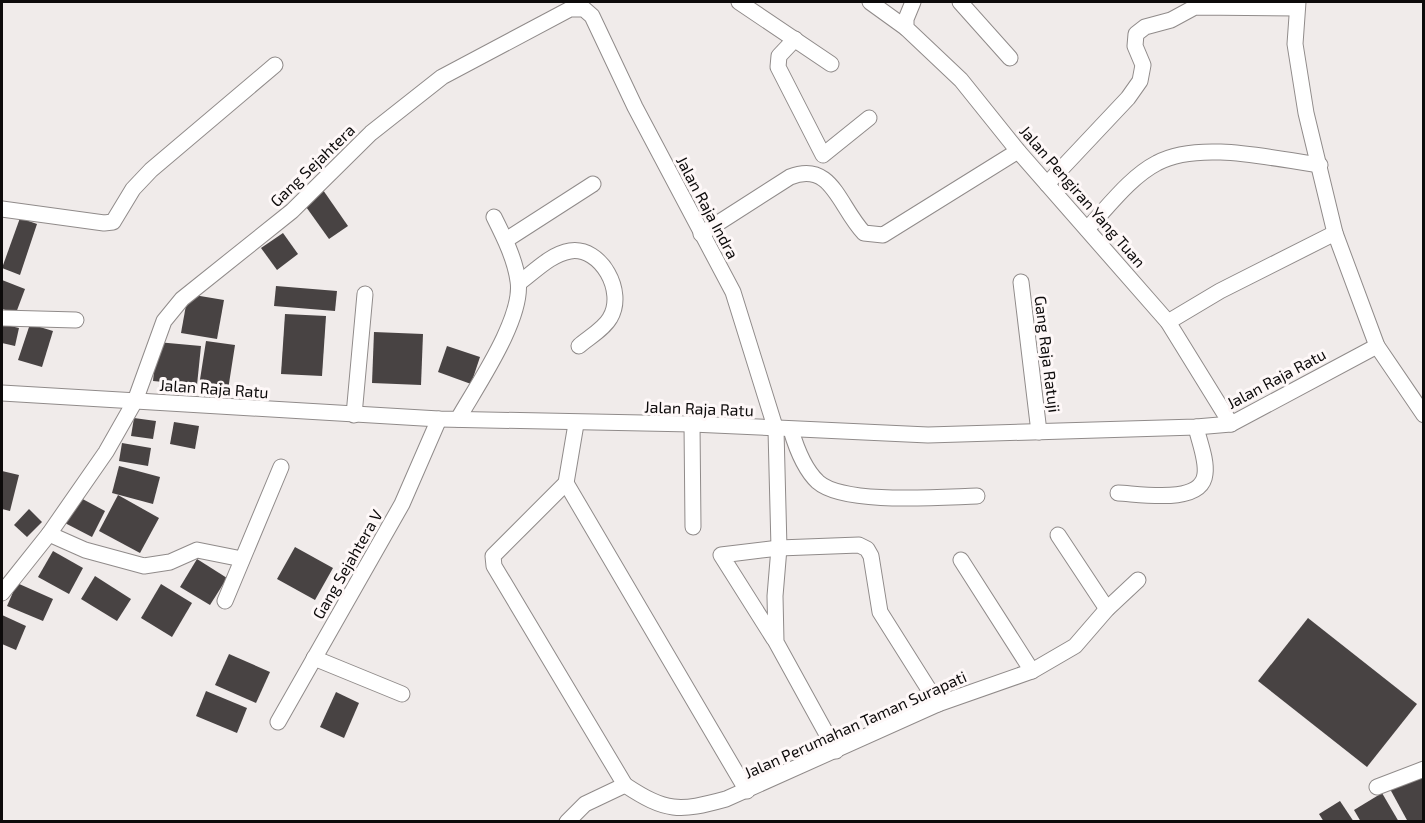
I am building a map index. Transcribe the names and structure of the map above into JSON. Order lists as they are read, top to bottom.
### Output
{
  "streets": {
    "street": [
      "Gang Sejahtera",
      "Jalan Pengiran Yang Tuan",
      "Jalan Raja Indra",
      "Gang Raja Ratuji",
      "Jalan Raja Ratu",
      "Gang Sejahtera V",
      "Jalan Perumahan Taman Surapati"
    ]
  },
  "crossings": [
    ["Gang Sejahtera", "Jalan Raja Indra"],
    ["Gang Sejahtera", "Jalan Raja Ratu"],
    ["Jalan Pengiran Yang Tuan", "Jalan Raja Ratu"],
    ["Jalan Raja Indra", "Jalan Raja Ratu"],
    ["Gang Raja Ratuji", "Jalan Raja Ratu"],
    ["Jalan Raja Ratu", "Gang Sejahtera V"]
  ]
}
